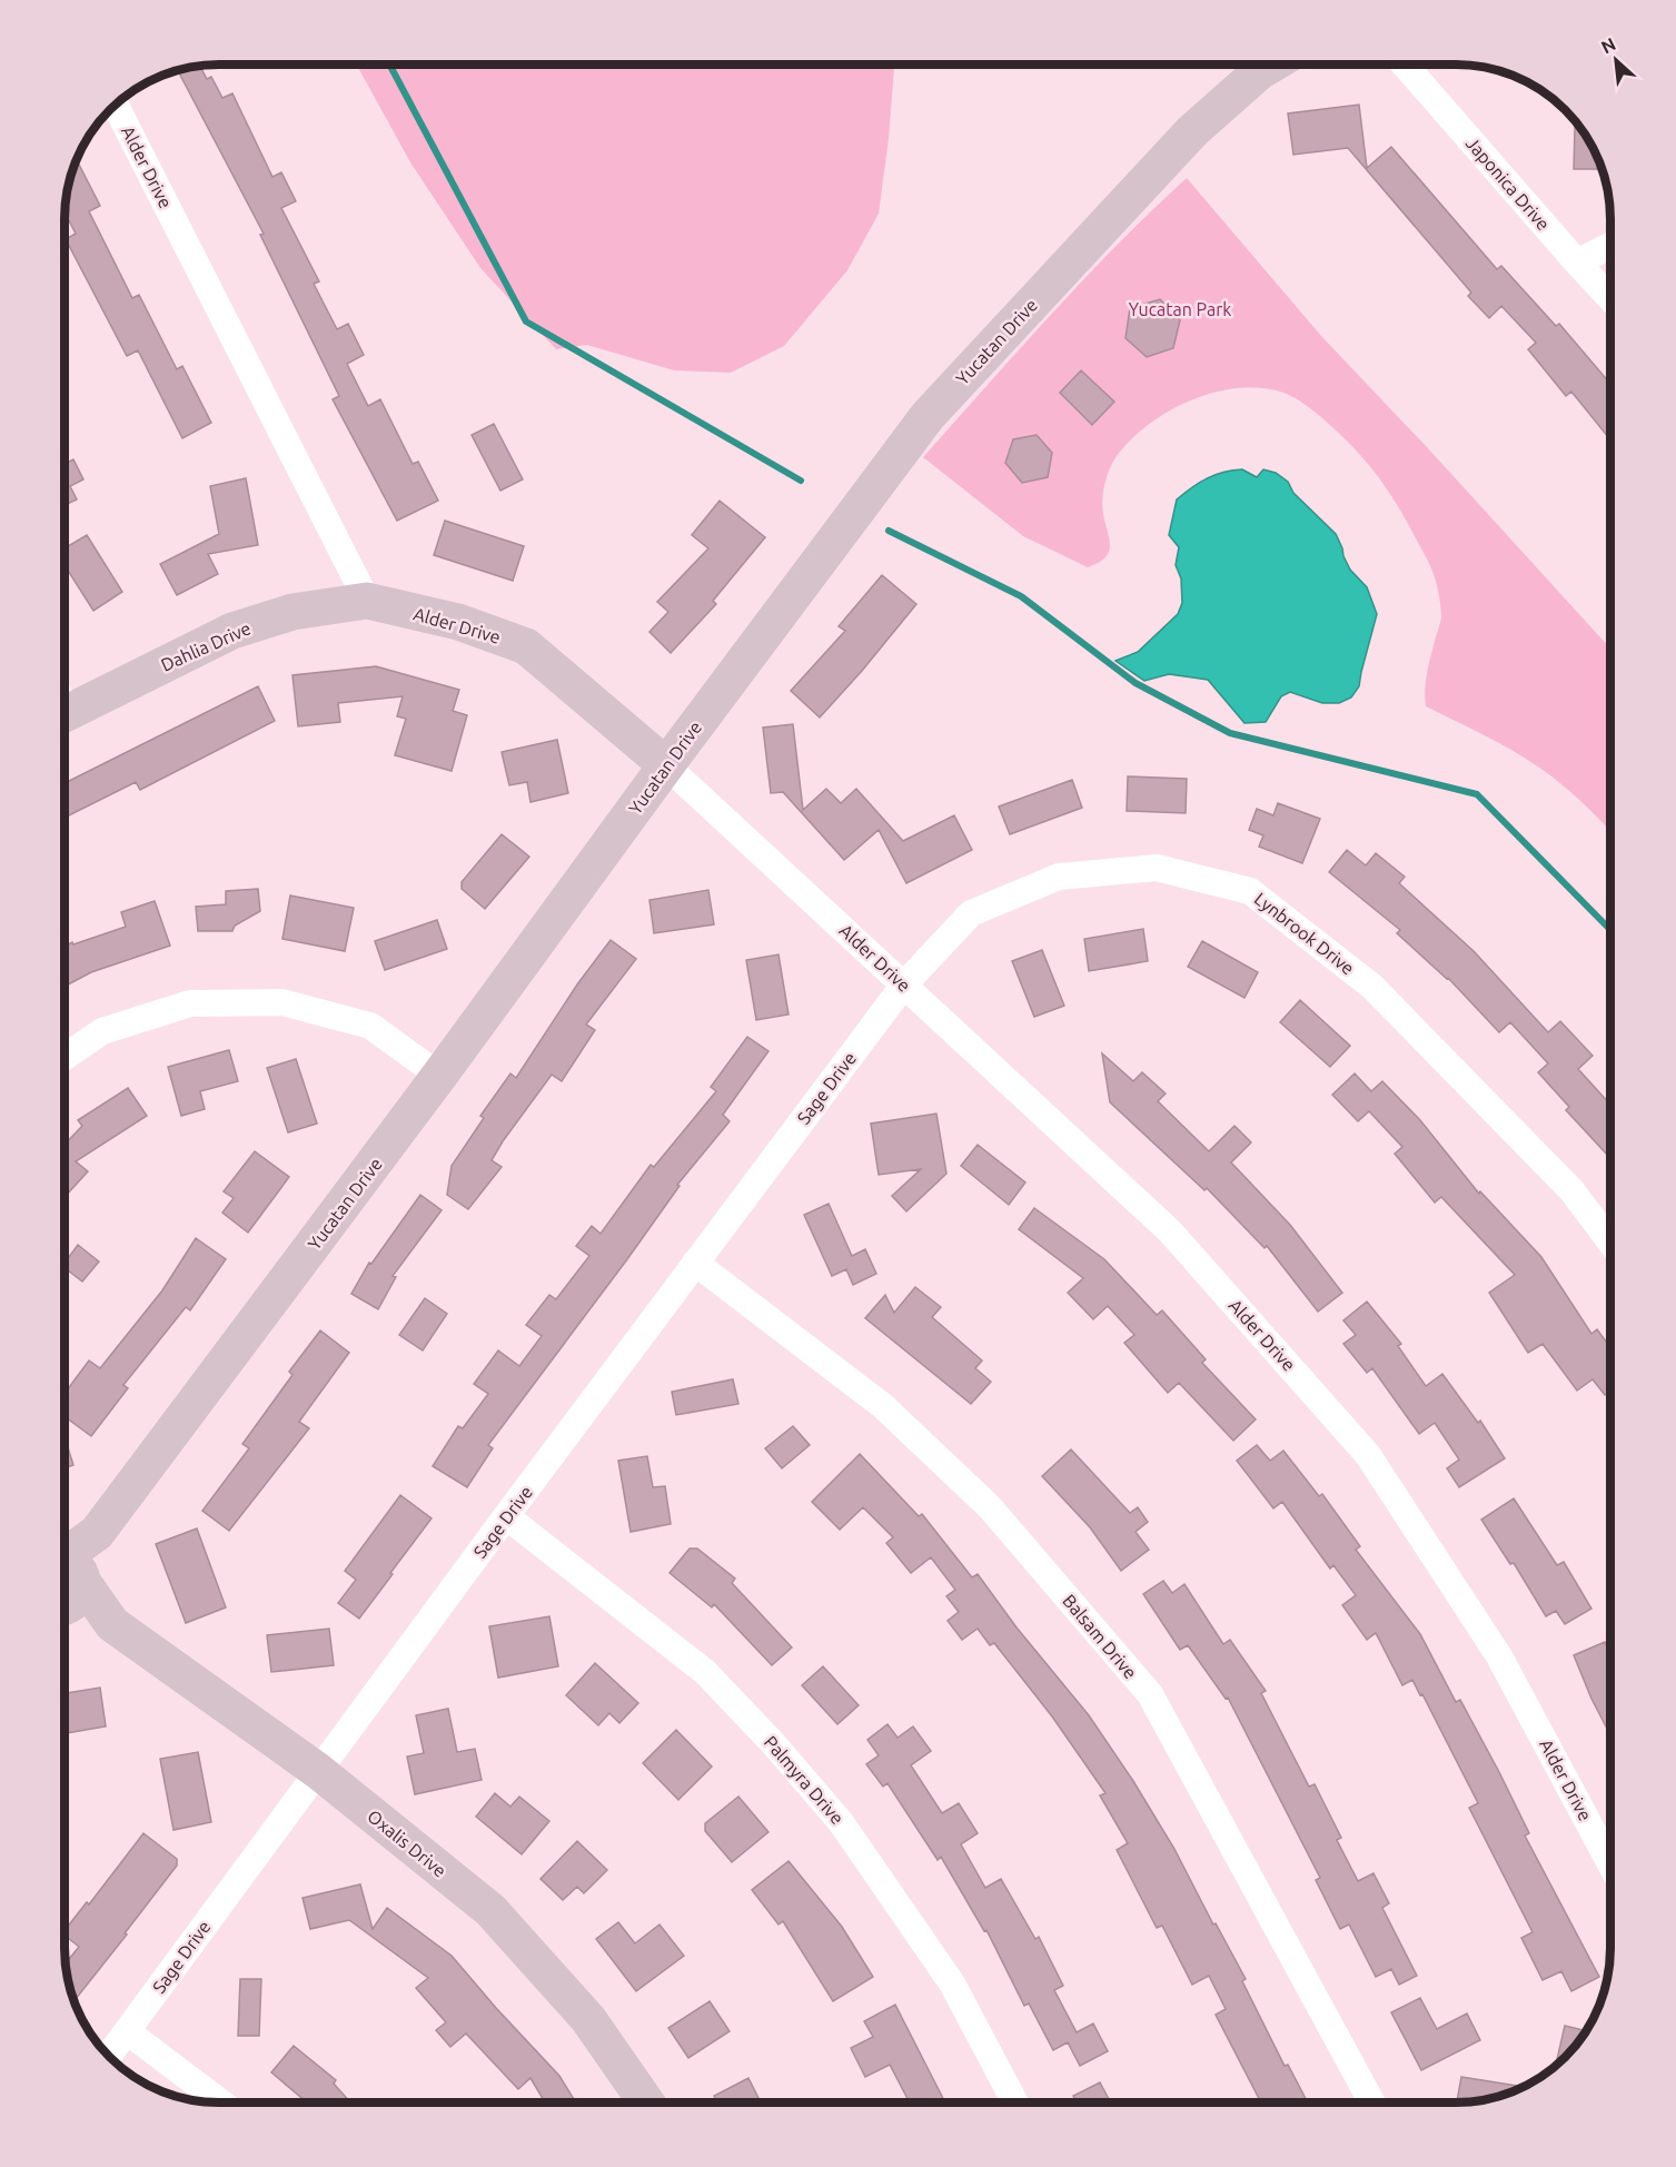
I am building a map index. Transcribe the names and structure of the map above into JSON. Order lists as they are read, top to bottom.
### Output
{
  "streets": {
    "street": [
      "Alder Drive",
      "Japonica Drive",
      "Yucatan Drive",
      "Dahlia Drive",
      "Lynbrook Drive",
      "Sage Drive",
      "Balsam Drive",
      "Palmyra Drive",
      "Oxalis Drive"
    ]
  },
  "crossings": [
    ["Alder Drive", "Yucatan Drive"],
    ["Alder Drive", "Dahlia Drive"],
    ["Alder Drive", "Lynbrook Drive"],
    ["Alder Drive", "Sage Drive"],
    ["Lynbrook Drive", "Sage Drive"],
    ["Sage Drive", "Balsam Drive"],
    ["Sage Drive", "Palmyra Drive"],
    ["Sage Drive", "Oxalis Drive"]
  ],
  "parks": ["Yucatan Park"],
  "north": "top left"
}
